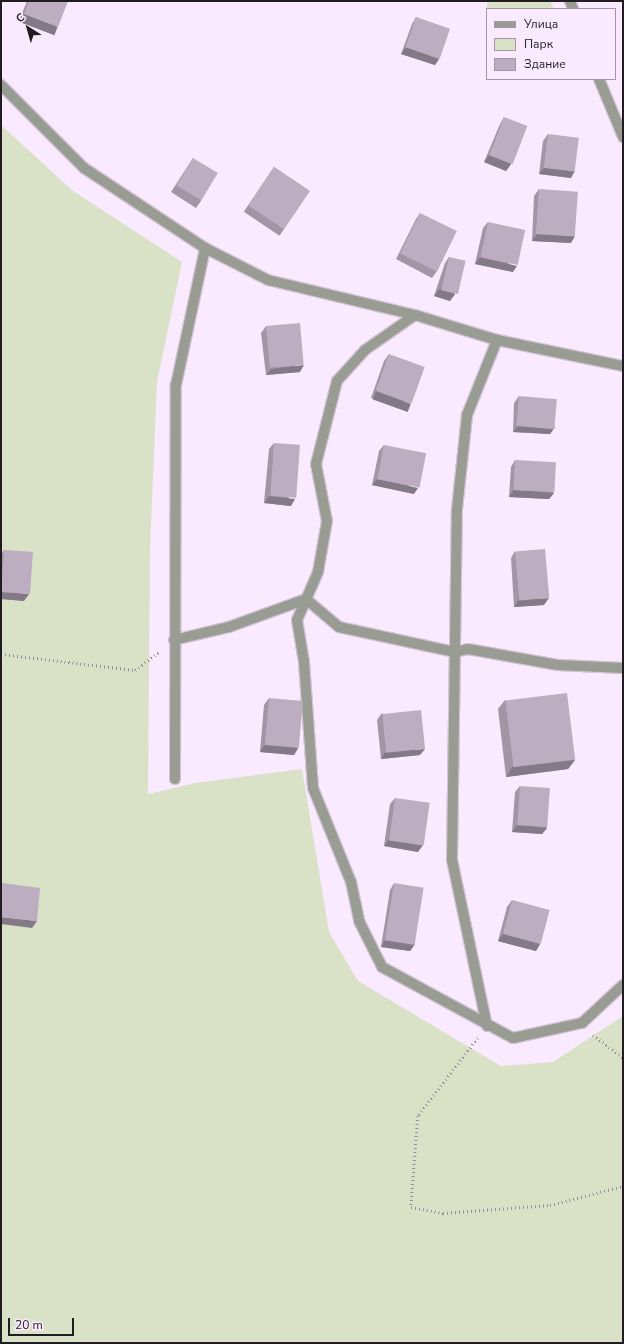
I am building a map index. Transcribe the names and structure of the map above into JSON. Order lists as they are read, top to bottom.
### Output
{
  "legend": ["Улица", "Парк", "Здание"],
  "scale_bar": "20 m",
  "north": "top left"
}
